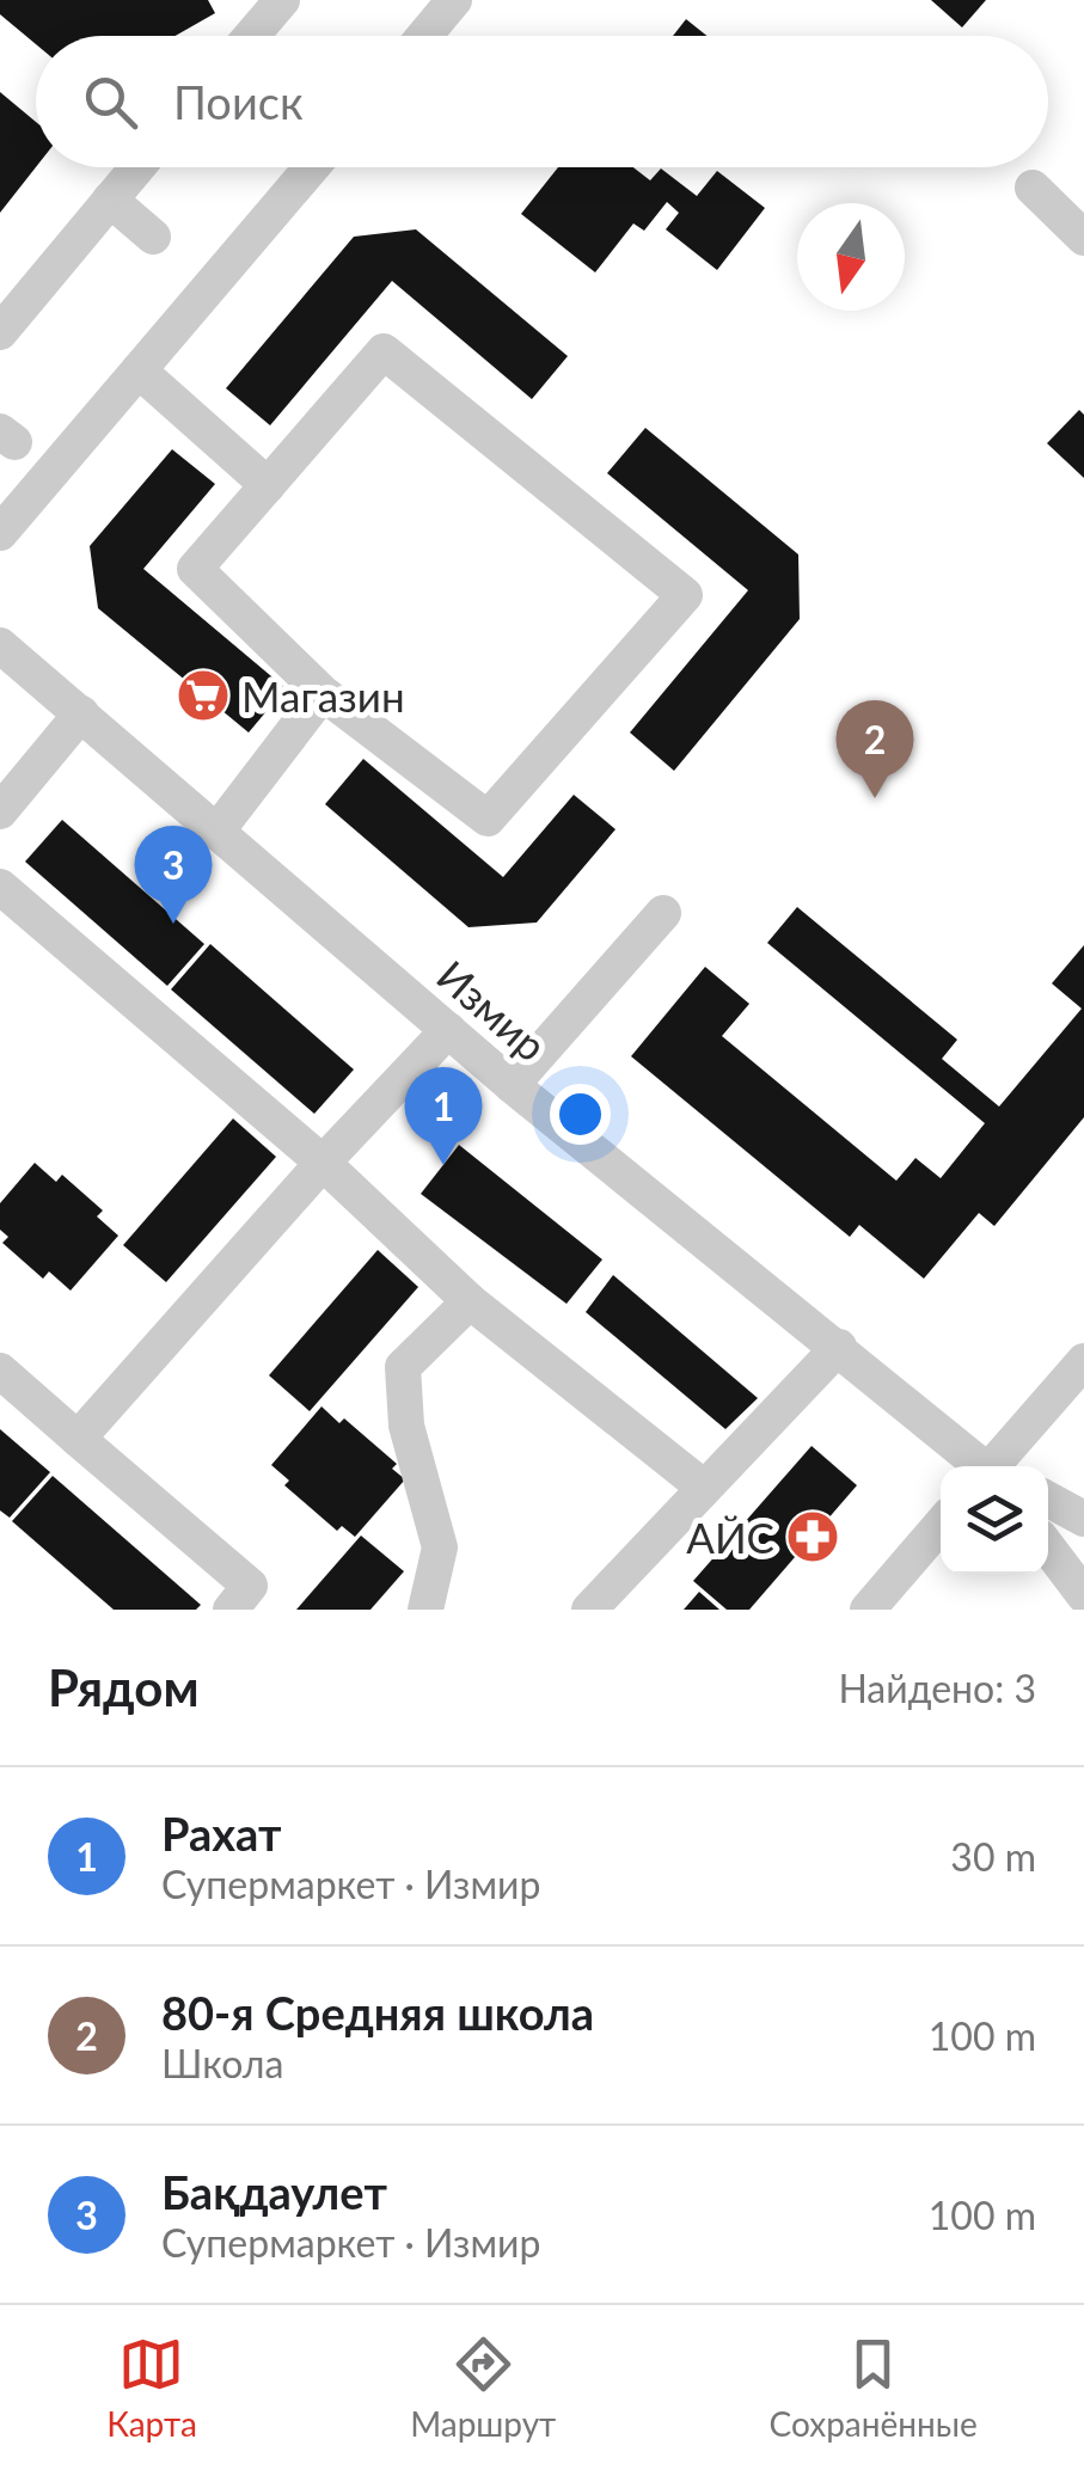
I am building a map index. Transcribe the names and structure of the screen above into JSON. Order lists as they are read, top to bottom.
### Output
{
  "streets": {
    "street": ["Измир"]
  },
  "places": {
    "supermarket": ["Магазин"],
    "pharmacy": ["АЙС"]
  },
  "north": "bottom",
  "page": {
    "search": "Поиск",
    "pins": ["2", "3", "1"],
    "heading": ["Рядом", "Найдено: 3"],
    "list": [
      {
        "mark": "1",
        "name": "Рахат",
        "note": "Супермаркет · Измир",
        "value": "30 m"
      },
      {
        "mark": "2",
        "name": "80-я Средняя школа",
        "note": "Школа",
        "value": "100 m"
      },
      {
        "mark": "3",
        "name": "Бақдаулет",
        "note": "Супермаркет · Измир",
        "value": "100 m"
      }
    ],
    "nav": ["Карта", "Маршрут", "Сохранённые"]
  }
}
